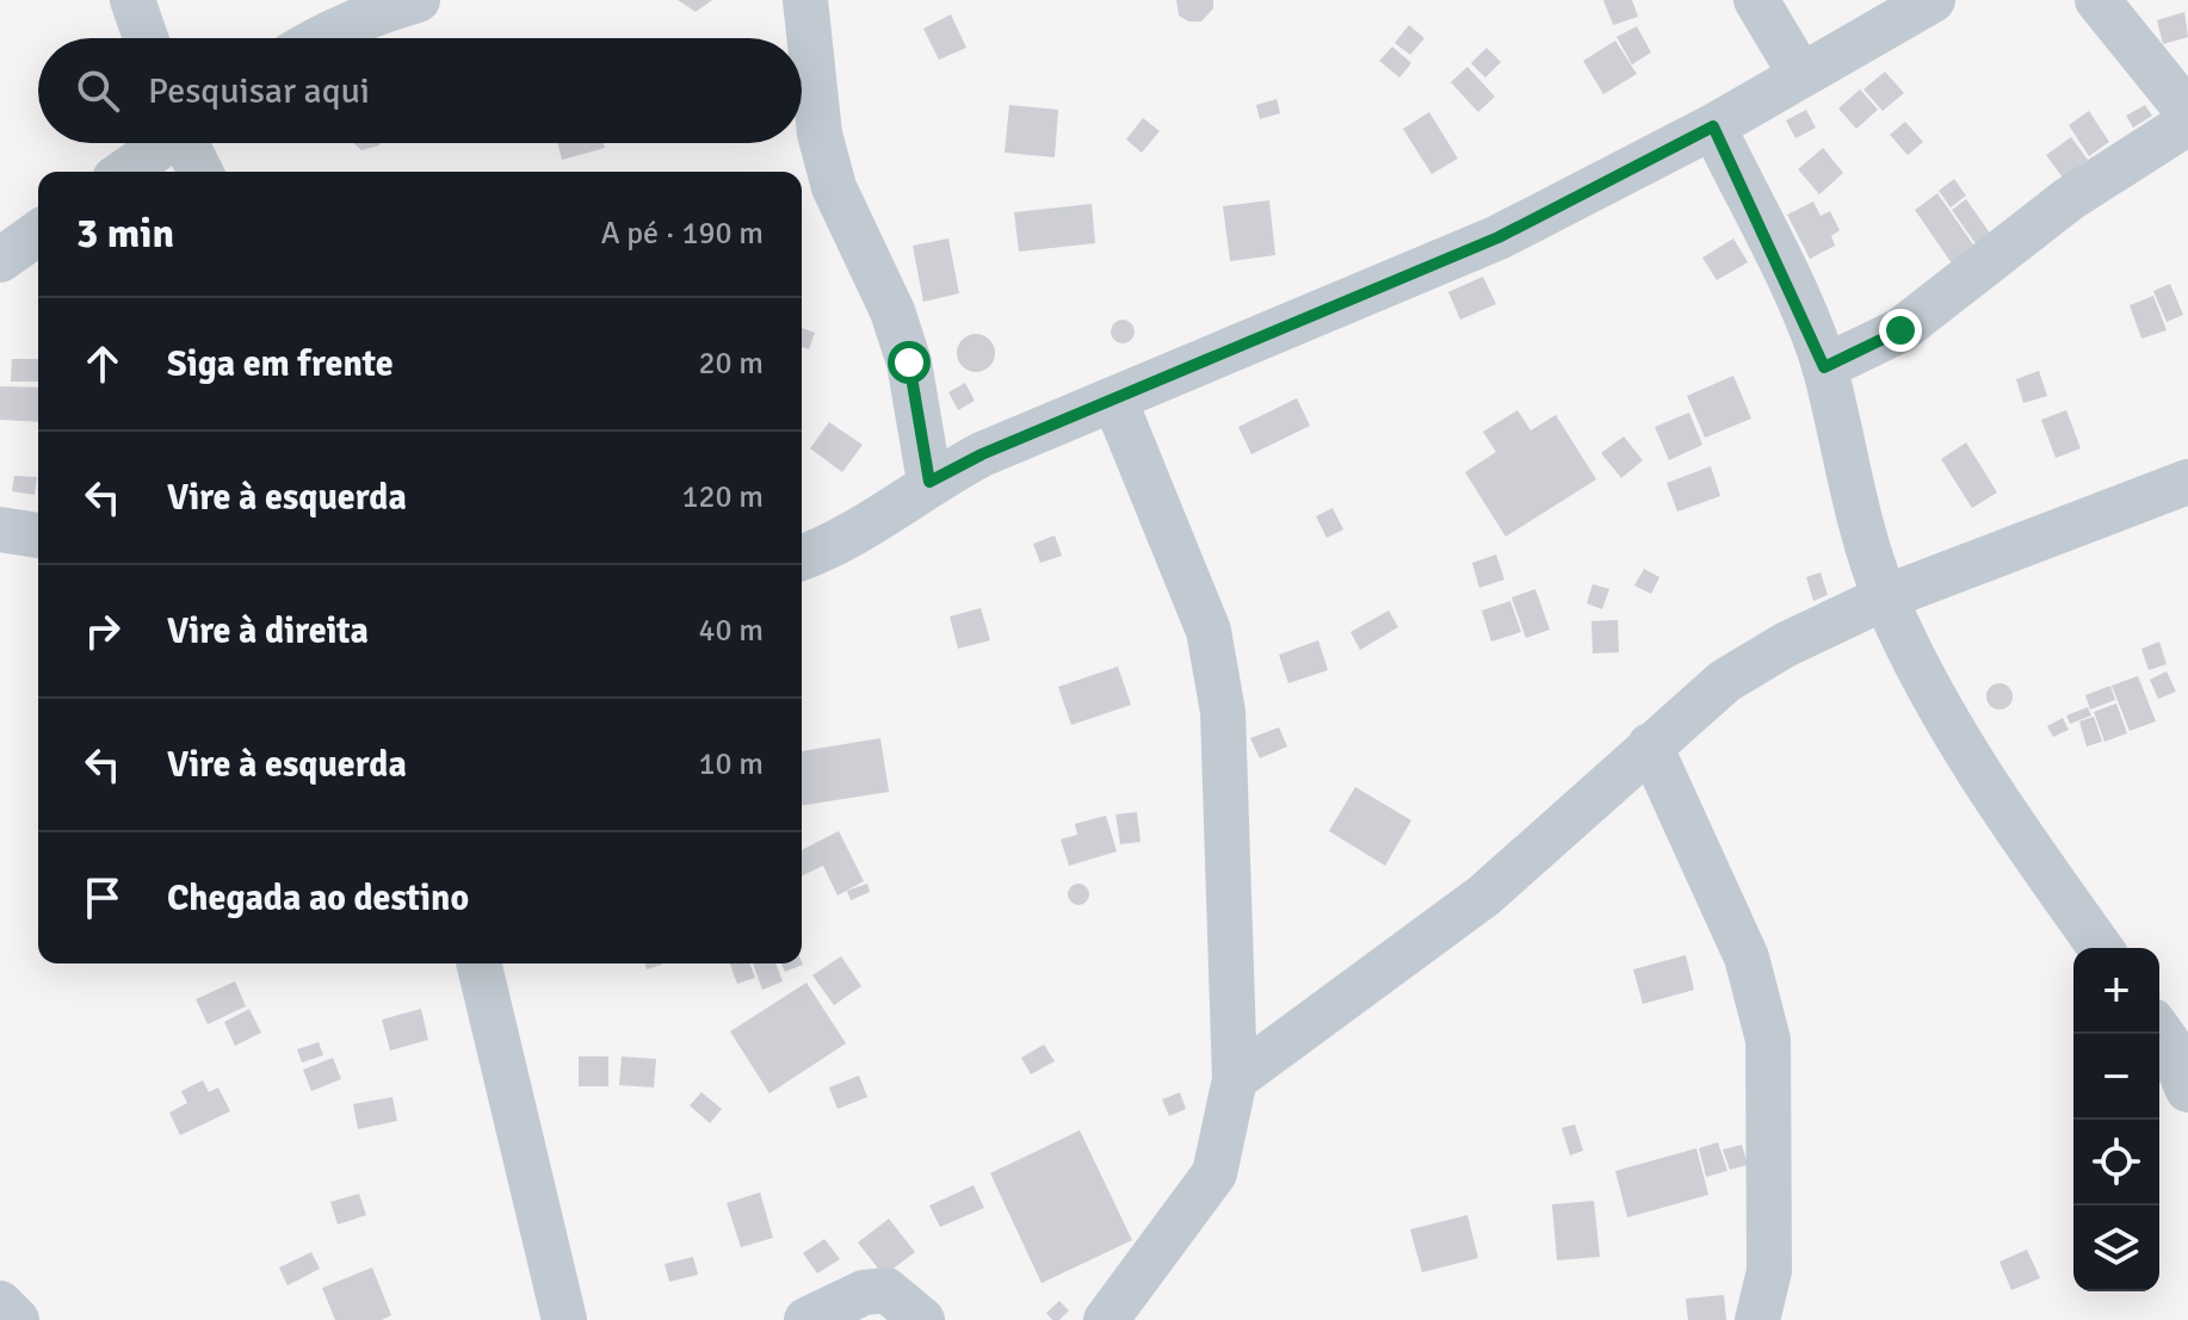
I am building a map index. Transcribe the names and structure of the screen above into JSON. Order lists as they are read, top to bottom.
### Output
{
  "page": {
    "search": "Pesquisar aqui",
    "heading": ["3 min", "A pé · 190 m"],
    "list": [
      ["Siga em frente", "20 m"],
      ["Vire à esquerda", "120 m"],
      ["Vire à direita", "40 m"],
      ["Vire à esquerda", "10 m"],
      "Chegada ao destino"
    ],
    "map_buttons": ["+", "−"]
  }
}
